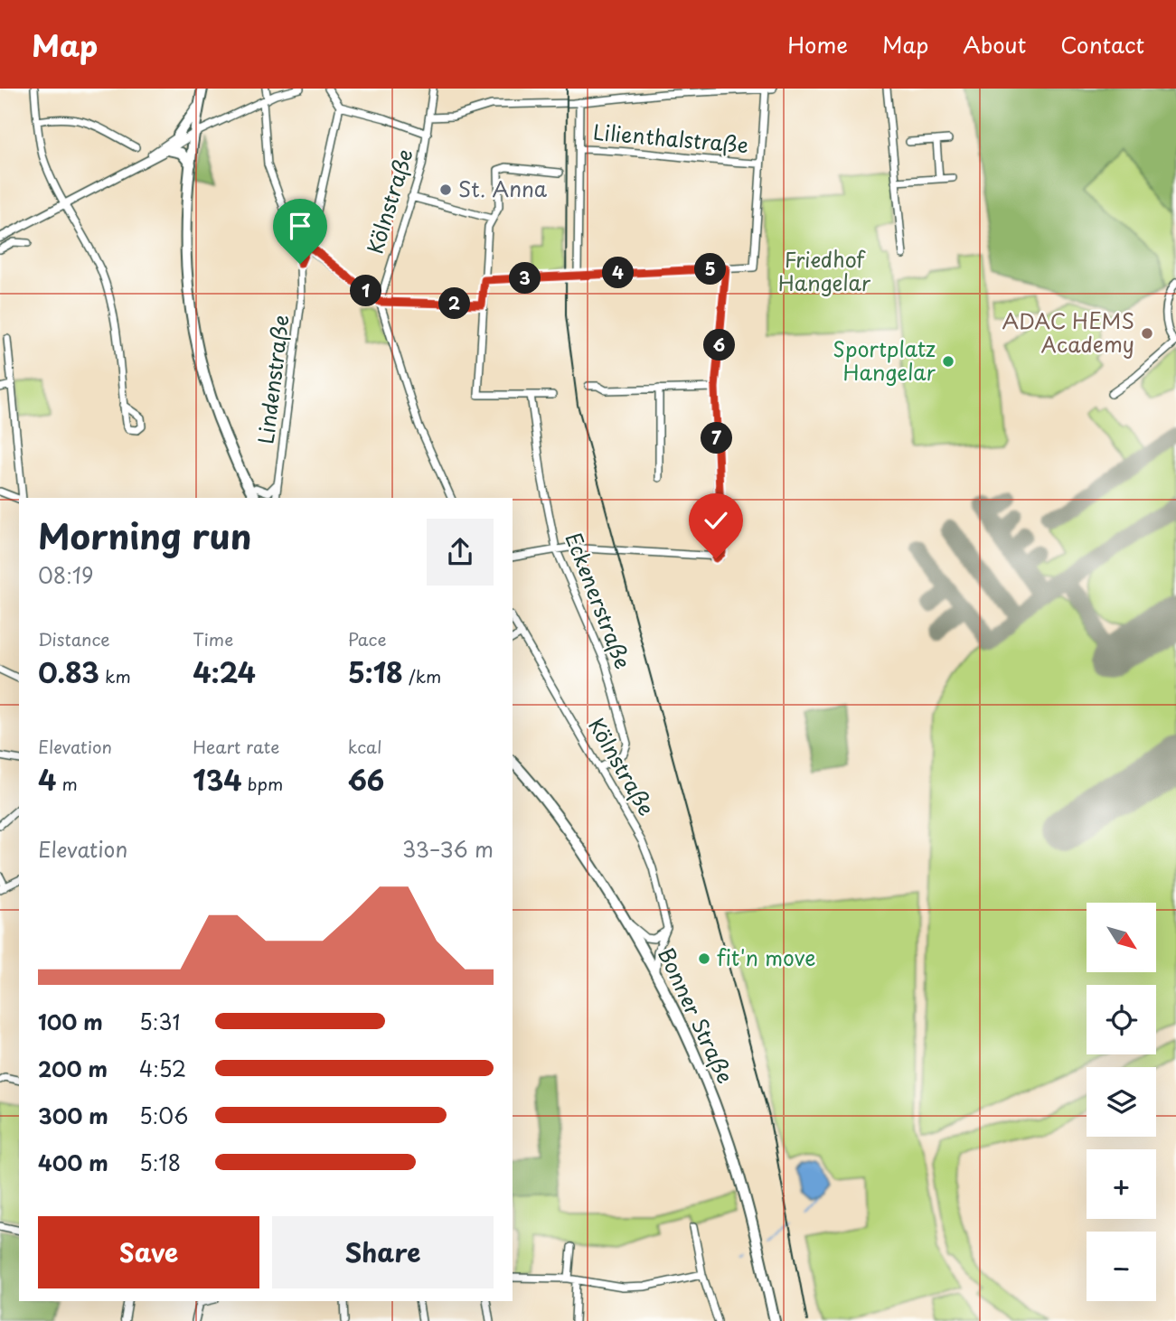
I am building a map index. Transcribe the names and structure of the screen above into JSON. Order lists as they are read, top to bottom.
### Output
{
  "streets": {
    "main road": ["Bonner Straße"],
    "street": [
      "Lilienthalstraße",
      "Kölnstraße",
      "Lindenstraße",
      "Eckenerstraße"
    ]
  },
  "crossings": [
    ["Kölnstraße", "Eckenerstraße"]
  ],
  "parks": ["Friedhof Hangelar"],
  "places": [
    "St. Anna",
    "ADAC HEMS Academy",
    "Sportplatz Hangelar",
    "fit'n move"
  ],
  "north": "bottom right",
  "page": {
    "header": "Map",
    "nav": [
      "Home",
      "Map",
      "About",
      "Contact"
    ],
    "pins": [
      "5",
      "4",
      "3",
      "1",
      "2",
      "6",
      "7"
    ],
    "heading": ["Morning run", "08:19"],
    "stats": [
      ["Distance", "0.83 km"],
      ["Time", "4:24"],
      ["Pace", "5:18 /km"],
      ["Elevation", "4 m"],
      ["Heart rate", "134 bpm"],
      ["kcal", "66"]
    ],
    "chart": ["Elevation", "33–36 m"],
    "map_buttons": ["+", "−"],
    "list": [
      {
        "name": "100 m",
        "note": "5:31"
      },
      {
        "name": "200 m",
        "note": "4:52"
      },
      {
        "name": "300 m",
        "note": "5:06"
      },
      {
        "name": "400 m",
        "note": "5:18"
      }
    ],
    "buttons": ["Save", "Share"]
  }
}
